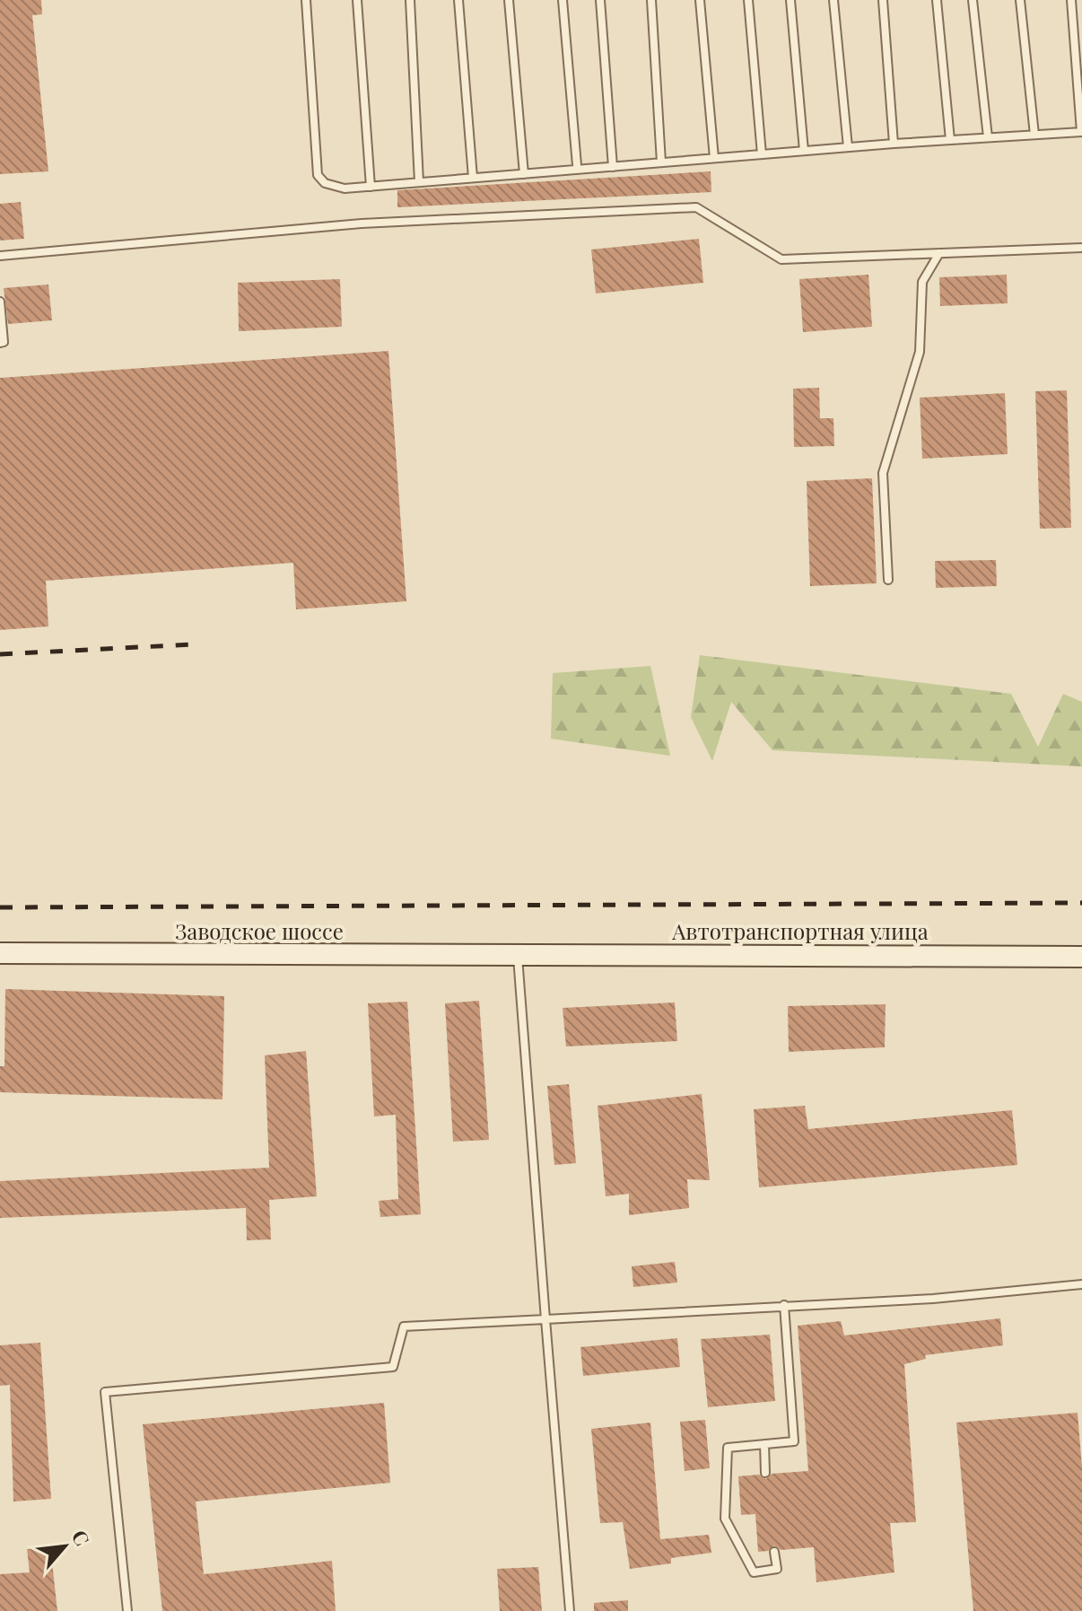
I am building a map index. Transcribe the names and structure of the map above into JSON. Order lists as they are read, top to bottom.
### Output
{
  "streets": {
    "main road": ["Заводское шоссе", "Автотранспортная улица"]
  },
  "crossings": [
    ["Заводское шоссе", "Автотранспортная улица"]
  ],
  "north": "top right"
}
